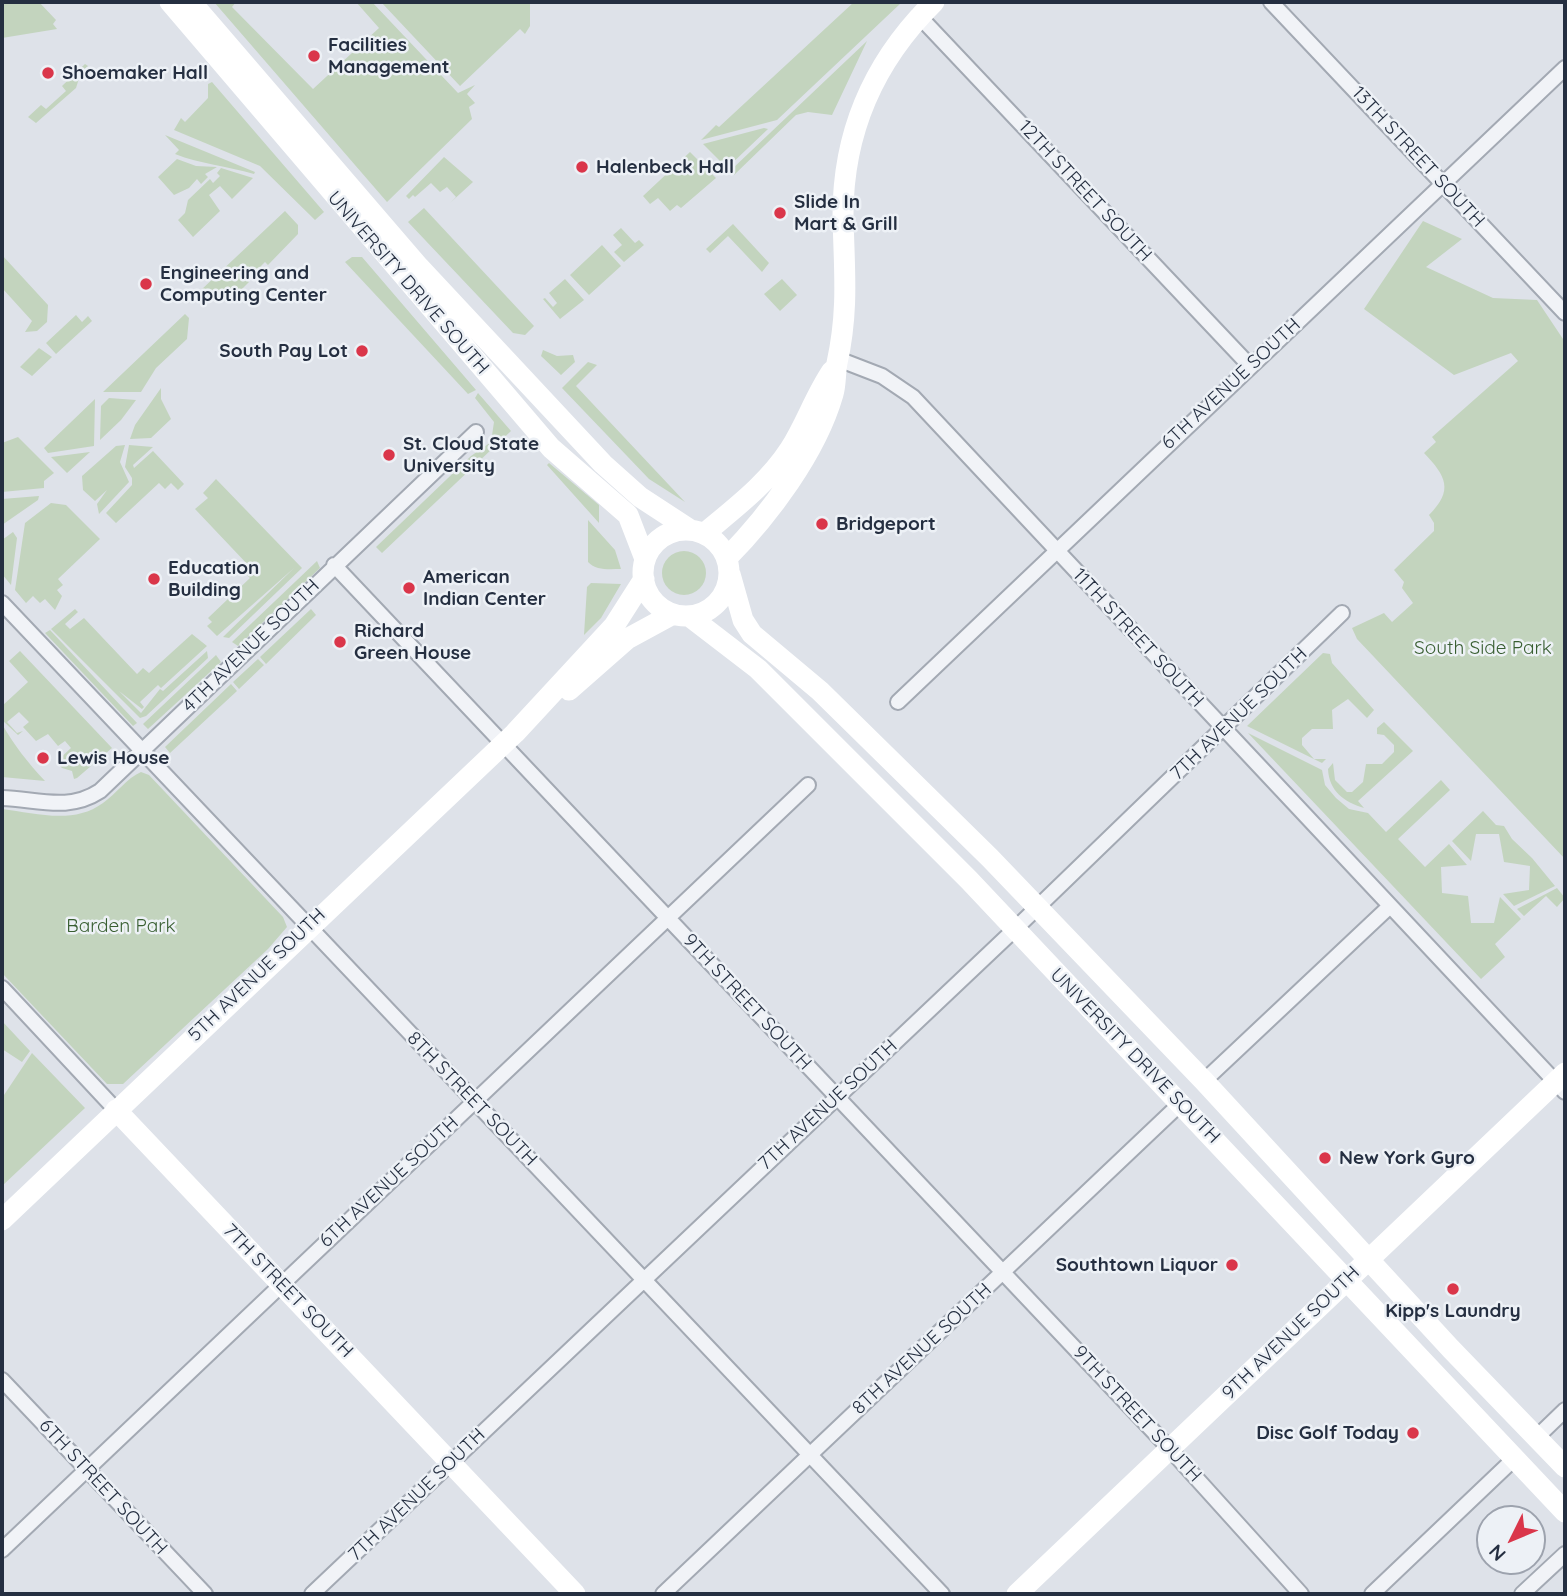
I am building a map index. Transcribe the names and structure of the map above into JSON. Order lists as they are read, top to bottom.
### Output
{
  "streets": {
    "street": [
      "13TH STREET SOUTH",
      "12TH STREET SOUTH",
      "UNIVERSITY DRIVE SOUTH",
      "6TH AVENUE SOUTH",
      "11TH STREET SOUTH",
      "4TH AVENUE SOUTH",
      "7TH AVENUE SOUTH",
      "5TH AVENUE SOUTH",
      "9TH STREET SOUTH",
      "8TH STREET SOUTH",
      "7TH STREET SOUTH",
      "9TH AVENUE SOUTH",
      "8TH AVENUE SOUTH",
      "6TH STREET SOUTH"
    ]
  },
  "crossings": [
    ["13TH STREET SOUTH", "6TH AVENUE SOUTH"],
    ["12TH STREET SOUTH", "6TH AVENUE SOUTH"],
    ["UNIVERSITY DRIVE SOUTH", "7TH AVENUE SOUTH"],
    ["UNIVERSITY DRIVE SOUTH", "5TH AVENUE SOUTH"],
    ["UNIVERSITY DRIVE SOUTH", "9TH AVENUE SOUTH"],
    ["UNIVERSITY DRIVE SOUTH", "8TH AVENUE SOUTH"],
    ["6TH AVENUE SOUTH", "11TH STREET SOUTH"],
    ["6TH AVENUE SOUTH", "9TH STREET SOUTH"],
    ["6TH AVENUE SOUTH", "8TH STREET SOUTH"],
    ["6TH AVENUE SOUTH", "7TH STREET SOUTH"],
    ["6TH AVENUE SOUTH", "6TH STREET SOUTH"],
    ["11TH STREET SOUTH", "7TH AVENUE SOUTH"],
    ["11TH STREET SOUTH", "9TH AVENUE SOUTH"],
    ["4TH AVENUE SOUTH", "9TH STREET SOUTH"],
    ["4TH AVENUE SOUTH", "8TH STREET SOUTH"],
    ["7TH AVENUE SOUTH", "9TH STREET SOUTH"],
    ["7TH AVENUE SOUTH", "8TH STREET SOUTH"],
    ["7TH AVENUE SOUTH", "7TH STREET SOUTH"],
    ["5TH AVENUE SOUTH", "9TH STREET SOUTH"],
    ["5TH AVENUE SOUTH", "8TH STREET SOUTH"],
    ["5TH AVENUE SOUTH", "7TH STREET SOUTH"],
    ["9TH STREET SOUTH", "9TH AVENUE SOUTH"],
    ["9TH STREET SOUTH", "8TH AVENUE SOUTH"],
    ["8TH STREET SOUTH", "8TH AVENUE SOUTH"]
  ],
  "parks": ["South Side Park", "Barden Park"],
  "places": [
    "Facilities Management",
    "Shoemaker Hall",
    "Halenbeck Hall",
    "Slide In Mart & Grill",
    "Engineering and Computing Center",
    "South Pay Lot",
    "St. Cloud State University",
    "Bridgeport",
    "Education Building",
    "American Indian Center",
    "Richard Green House",
    "Lewis House",
    "New York Gyro",
    "Southtown Liquor",
    "Kipp's Laundry",
    "Disc Golf Today"
  ],
  "north": "bottom left"
}
